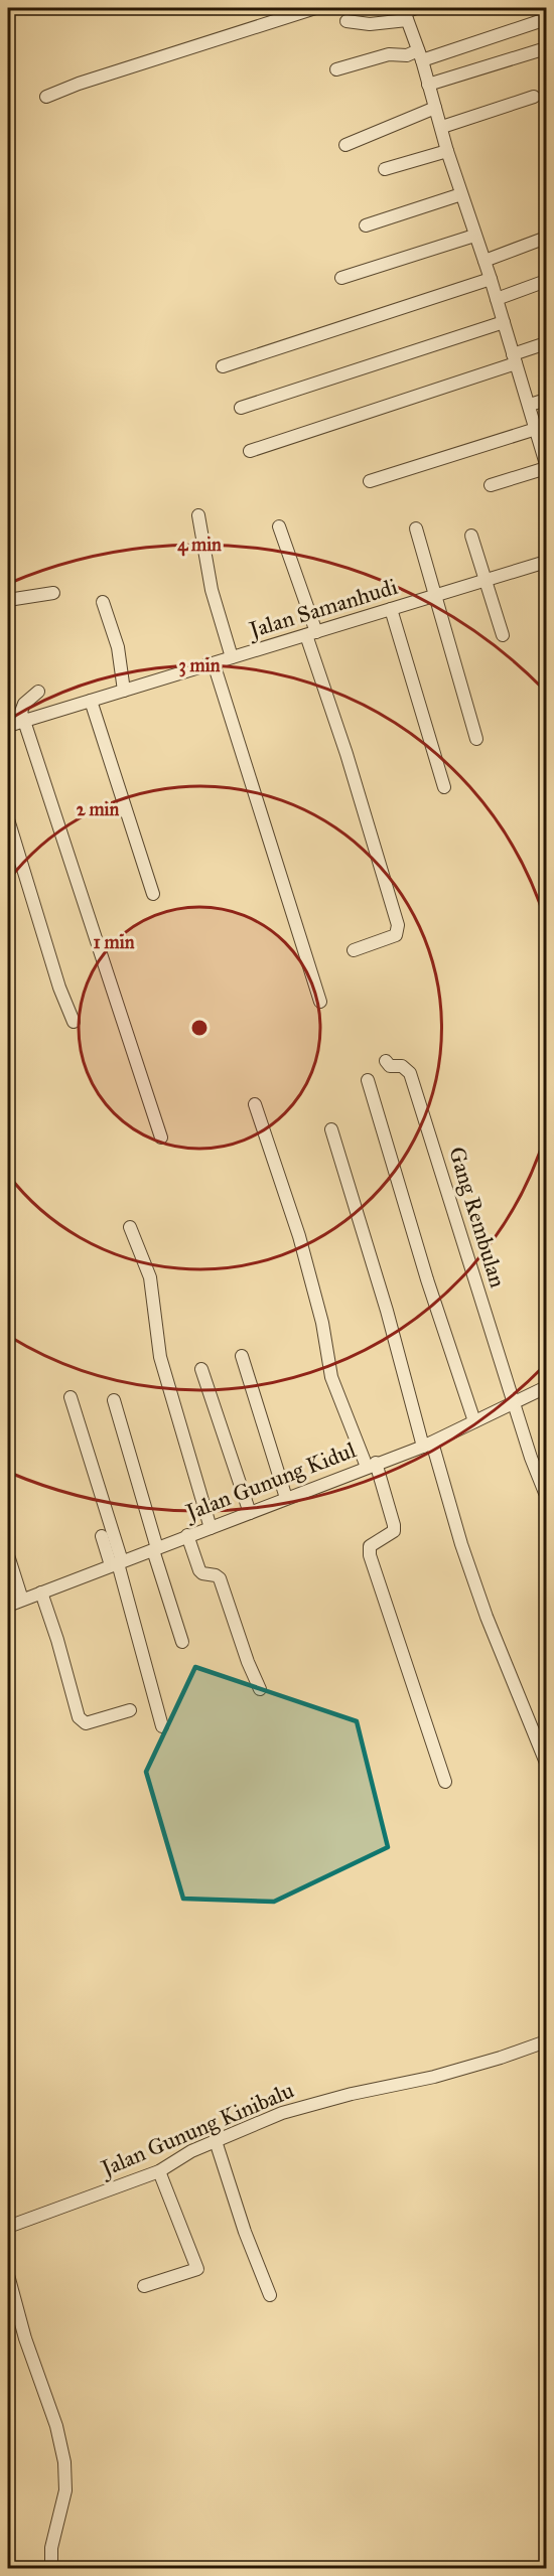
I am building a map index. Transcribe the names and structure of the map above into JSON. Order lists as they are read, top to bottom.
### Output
{
  "streets": {
    "street": [
      "Jalan Samanhudi",
      "Gang Rembulan",
      "Jalan Gunung Kidul",
      "Jalan Gunung Kinibalu"
    ]
  },
  "crossings": [
    ["Gang Rembulan", "Jalan Gunung Kidul"]
  ],
  "rings": [
    "4 min",
    "3 min",
    "2 min",
    "1 min"
  ]
}
